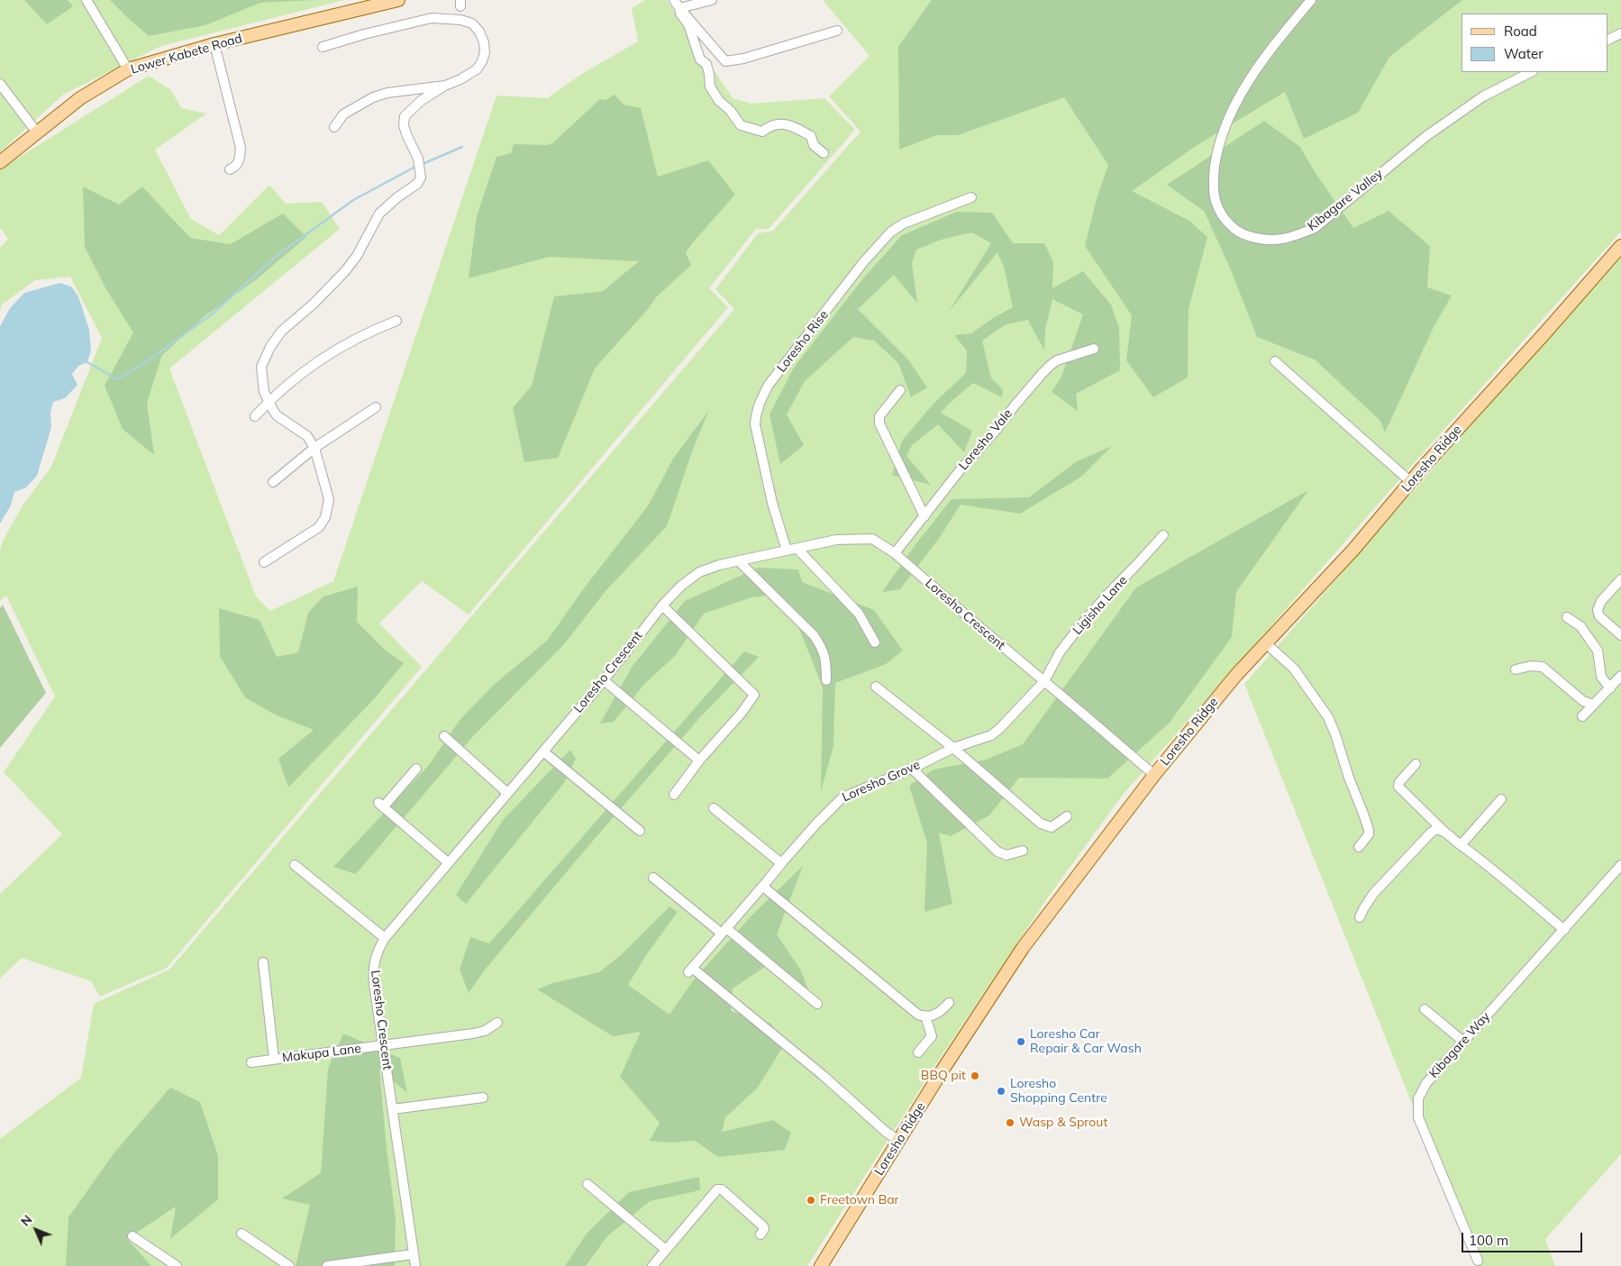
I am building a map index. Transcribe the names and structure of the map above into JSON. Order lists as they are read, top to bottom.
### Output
{
  "streets": {
    "main road": ["Lower Kabete Road", "Loresho Ridge"],
    "street": [
      "Kibagare Valley",
      "Loresho Rise",
      "Loresho Vale",
      "Ligisha Lane",
      "Loresho Crescent",
      "Loresho Grove",
      "Kibagare Way",
      "Makupa Lane"
    ]
  },
  "crossings": [
    ["Loresho Rise", "Loresho Crescent"],
    ["Loresho Vale", "Loresho Crescent"],
    ["Loresho Ridge", "Loresho Crescent"],
    ["Loresho Ridge", "Loresho Grove"],
    ["Ligisha Lane", "Loresho Crescent"],
    ["Ligisha Lane", "Loresho Grove"],
    ["Loresho Crescent", "Loresho Grove"],
    ["Loresho Crescent", "Makupa Lane"]
  ],
  "places": [
    "Loresho Car Repair & Car Wash",
    "BBQ pit",
    "Loresho Shopping Centre",
    "Wasp & Sprout",
    "Freetown Bar"
  ],
  "legend": ["Road", "Water"],
  "scale_bar": "100 m",
  "north": "top left"
}
